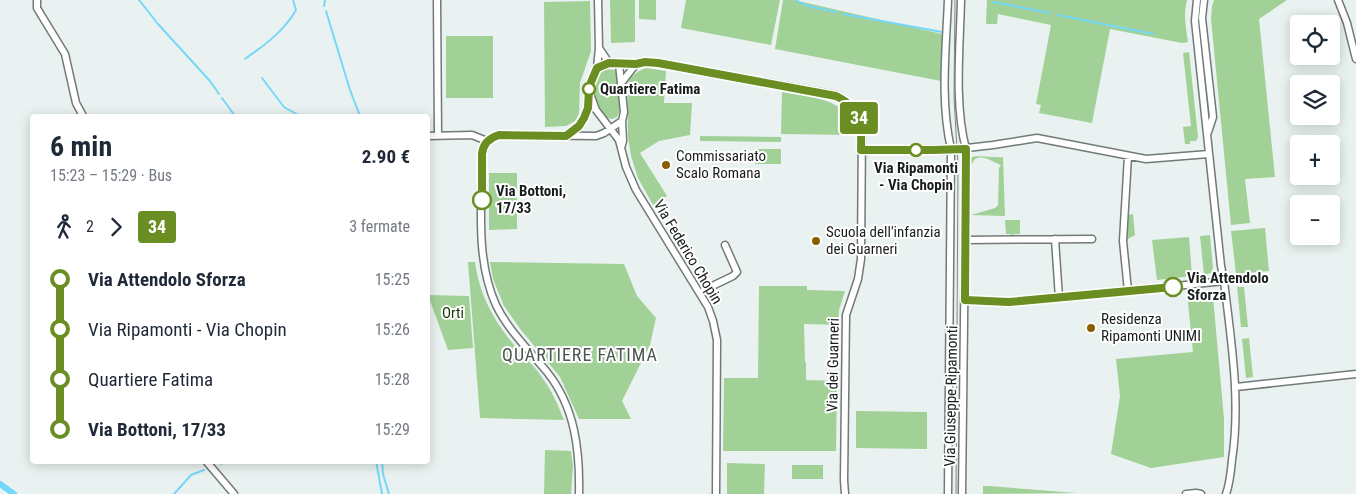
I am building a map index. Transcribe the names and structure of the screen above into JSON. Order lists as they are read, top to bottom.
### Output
{
  "streets": {
    "street": ["Via Federico Chopin", "Via dei Guarneri", "Via Giuseppe Ripamonti"]
  },
  "districts": ["QUARTIERE FATIMA"],
  "parks": ["Orti"],
  "places": [
    "Quartiere Fatima",
    "Via Ripamonti - Via Chopin",
    "Commissariato Scalo Romana",
    "Via Bottoni, 17/33",
    "Scuola dell'infanzia dei Guarneri",
    "Via Attendolo Sforza",
    "Residenza Ripamonti UNIMI"
  ],
  "lines": ["bus line 34"],
  "page": {
    "on_map": "34",
    "map_buttons": ["+", "−"],
    "heading": ["6 min", "15:23 – 15:29 · Bus", "2.90 €"],
    "legs": ["2", "34", "3 fermate"],
    "list": [
      {
        "name": "Via Attendolo Sforza",
        "value": "15:25"
      },
      {
        "name": "Via Ripamonti - Via Chopin",
        "value": "15:26"
      },
      {
        "name": "Quartiere Fatima",
        "value": "15:28"
      },
      {
        "name": "Via Bottoni, 17/33",
        "value": "15:29"
      }
    ]
  }
}
